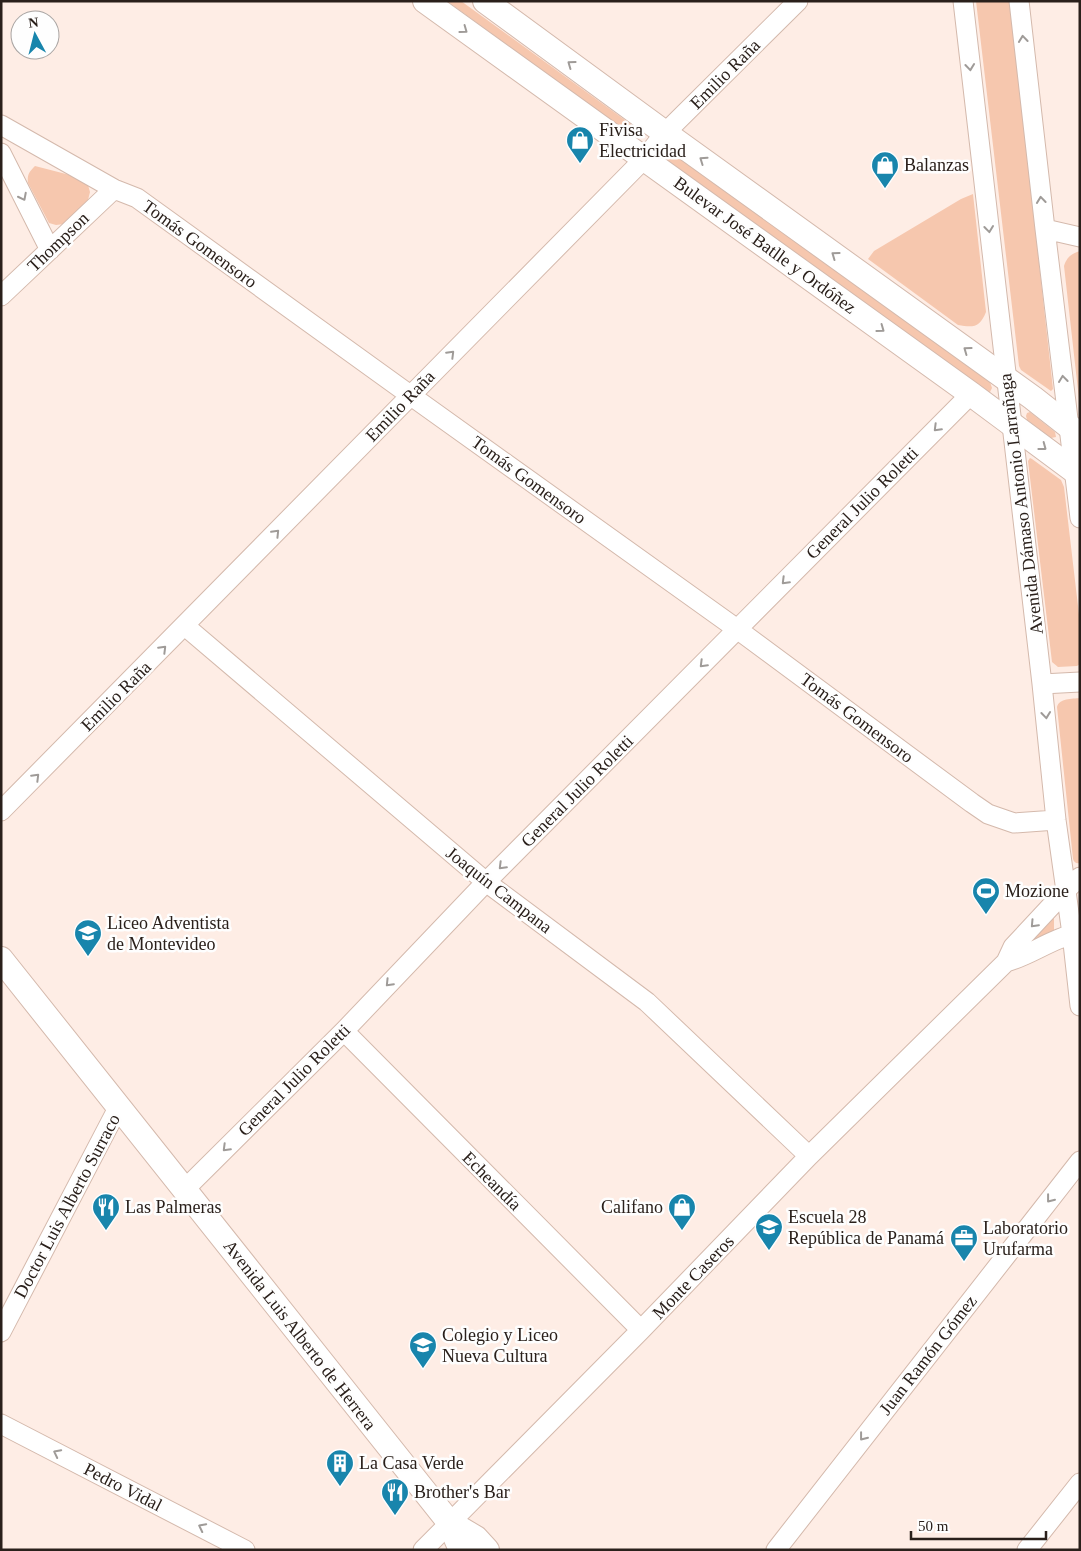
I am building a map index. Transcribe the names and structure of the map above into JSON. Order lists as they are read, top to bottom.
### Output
{
  "streets": {
    "main road": ["Bulevar José Batlle y Ordóñez", "Avenida Luis Alberto de Herrera"],
    "street": [
      "Emilio Raña",
      "Thompson",
      "Tomás Gomensoro",
      "General Julio Roletti",
      "Avenida Dámaso Antonio Larrañaga",
      "Joaquín Campana",
      "Echeandía",
      "Doctor Luis Alberto Surraco",
      "Monte Caseros",
      "Juan Ramón Gómez",
      "Pedro Vidal"
    ]
  },
  "crossings": [
    ["Emilio Raña", "Tomás Gomensoro"],
    ["Emilio Raña", "Bulevar José Batlle y Ordóñez"],
    ["Emilio Raña", "Joaquín Campana"],
    ["Thompson", "Tomás Gomensoro"],
    ["Tomás Gomensoro", "General Julio Roletti"],
    ["Tomás Gomensoro", "Avenida Dámaso Antonio Larrañaga"],
    ["Bulevar José Batlle y Ordóñez", "General Julio Roletti"],
    ["Bulevar José Batlle y Ordóñez", "Avenida Dámaso Antonio Larrañaga"],
    ["General Julio Roletti", "Joaquín Campana"],
    ["General Julio Roletti", "Echeandía"],
    ["General Julio Roletti", "Avenida Luis Alberto de Herrera"],
    ["Avenida Dámaso Antonio Larrañaga", "Monte Caseros"],
    ["Joaquín Campana", "Monte Caseros"],
    ["Echeandía", "Monte Caseros"],
    ["Doctor Luis Alberto Surraco", "Avenida Luis Alberto de Herrera"],
    ["Monte Caseros", "Avenida Luis Alberto de Herrera"]
  ],
  "one_way": [
    "Emilio Raña",
    "General Julio Roletti",
    "Juan Ramón Gómez",
    "Pedro Vidal"
  ],
  "places": {
    "shop": ["Fivisa Electricidad", "Balanzas", "Califano"],
    "sports": ["Mozione"],
    "school or university": ["Liceo Adventista de Montevideo", "Escuela 28 República de Panamá", "Colegio y Liceo Nueva Cultura"],
    "restaurant": ["Las Palmeras", "Brother's Bar"],
    "office": ["Laboratorio Urufarma"],
    "building": ["La Casa Verde"]
  },
  "scale_bar": "50 m",
  "north": "top"
}
